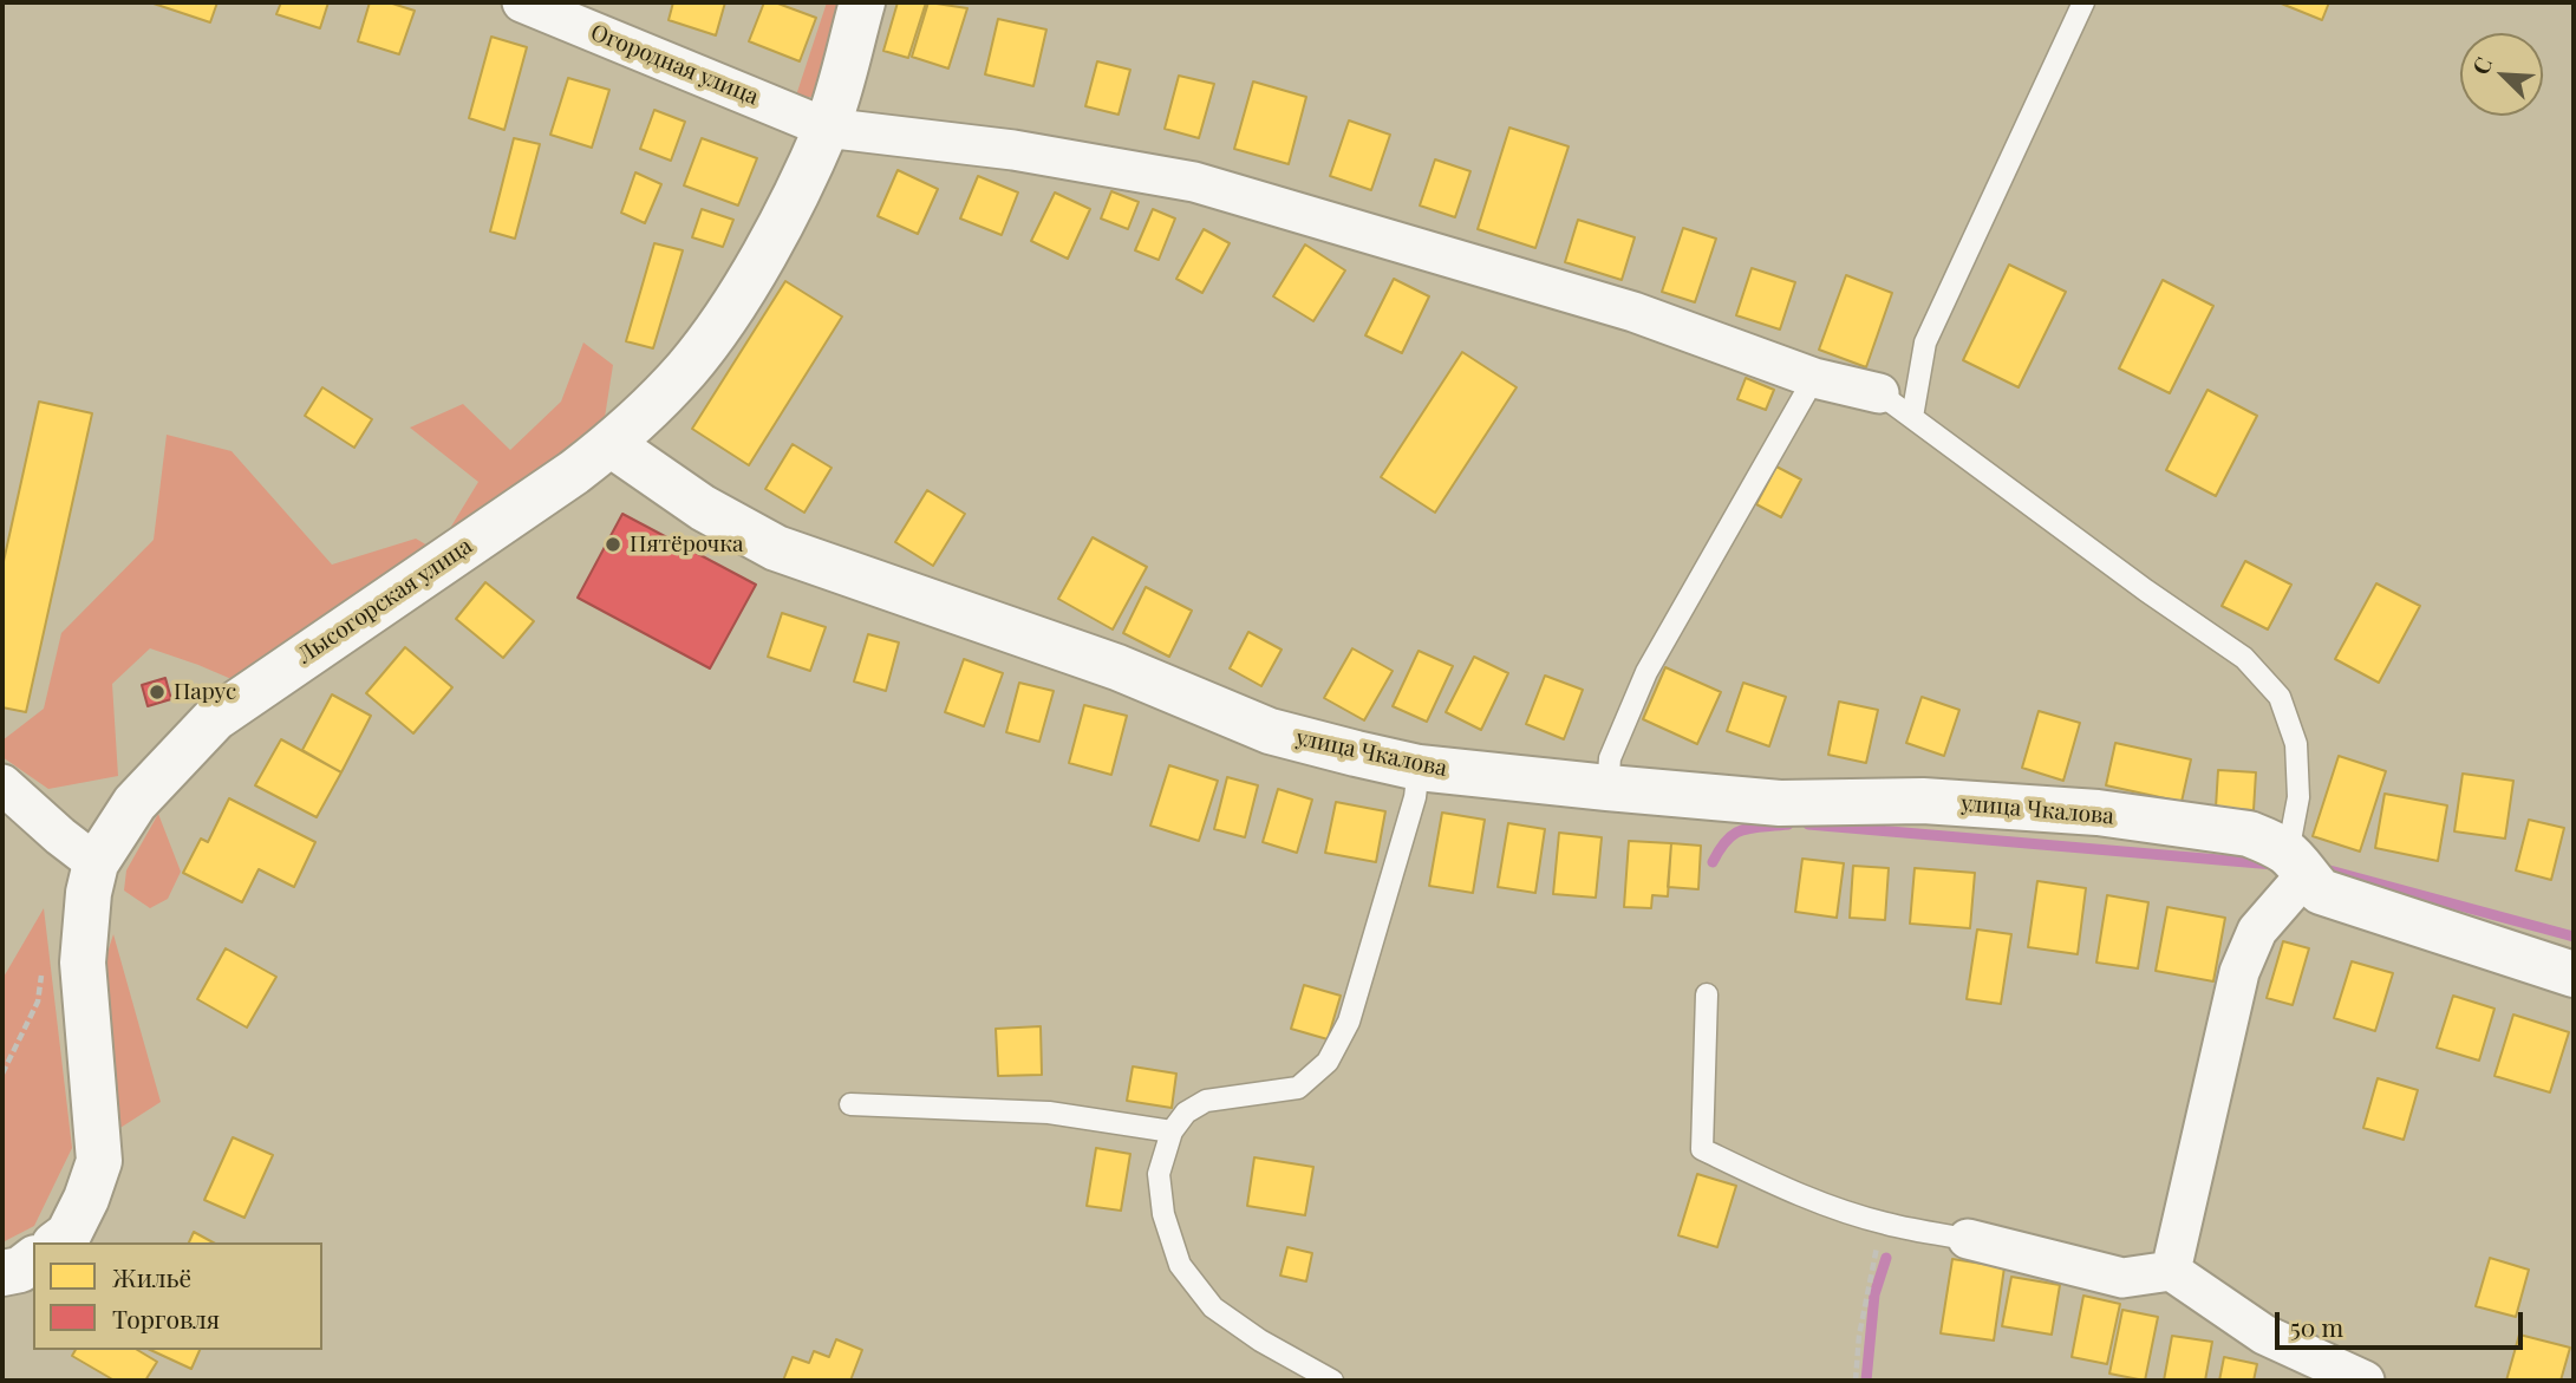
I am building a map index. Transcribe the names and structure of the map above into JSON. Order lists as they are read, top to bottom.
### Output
{
  "streets": {
    "street": ["Огородная улица", "Лысогорская улица", "улица Чкалова"]
  },
  "crossings": [
    ["Огородная улица", "Лысогорская улица"],
    ["Лысогорская улица", "улица Чкалова"]
  ],
  "places": ["Пятёрочка", "Парус"],
  "legend": ["Жильё", "Торговля"],
  "scale_bar": "50 m",
  "north": "top left"
}
